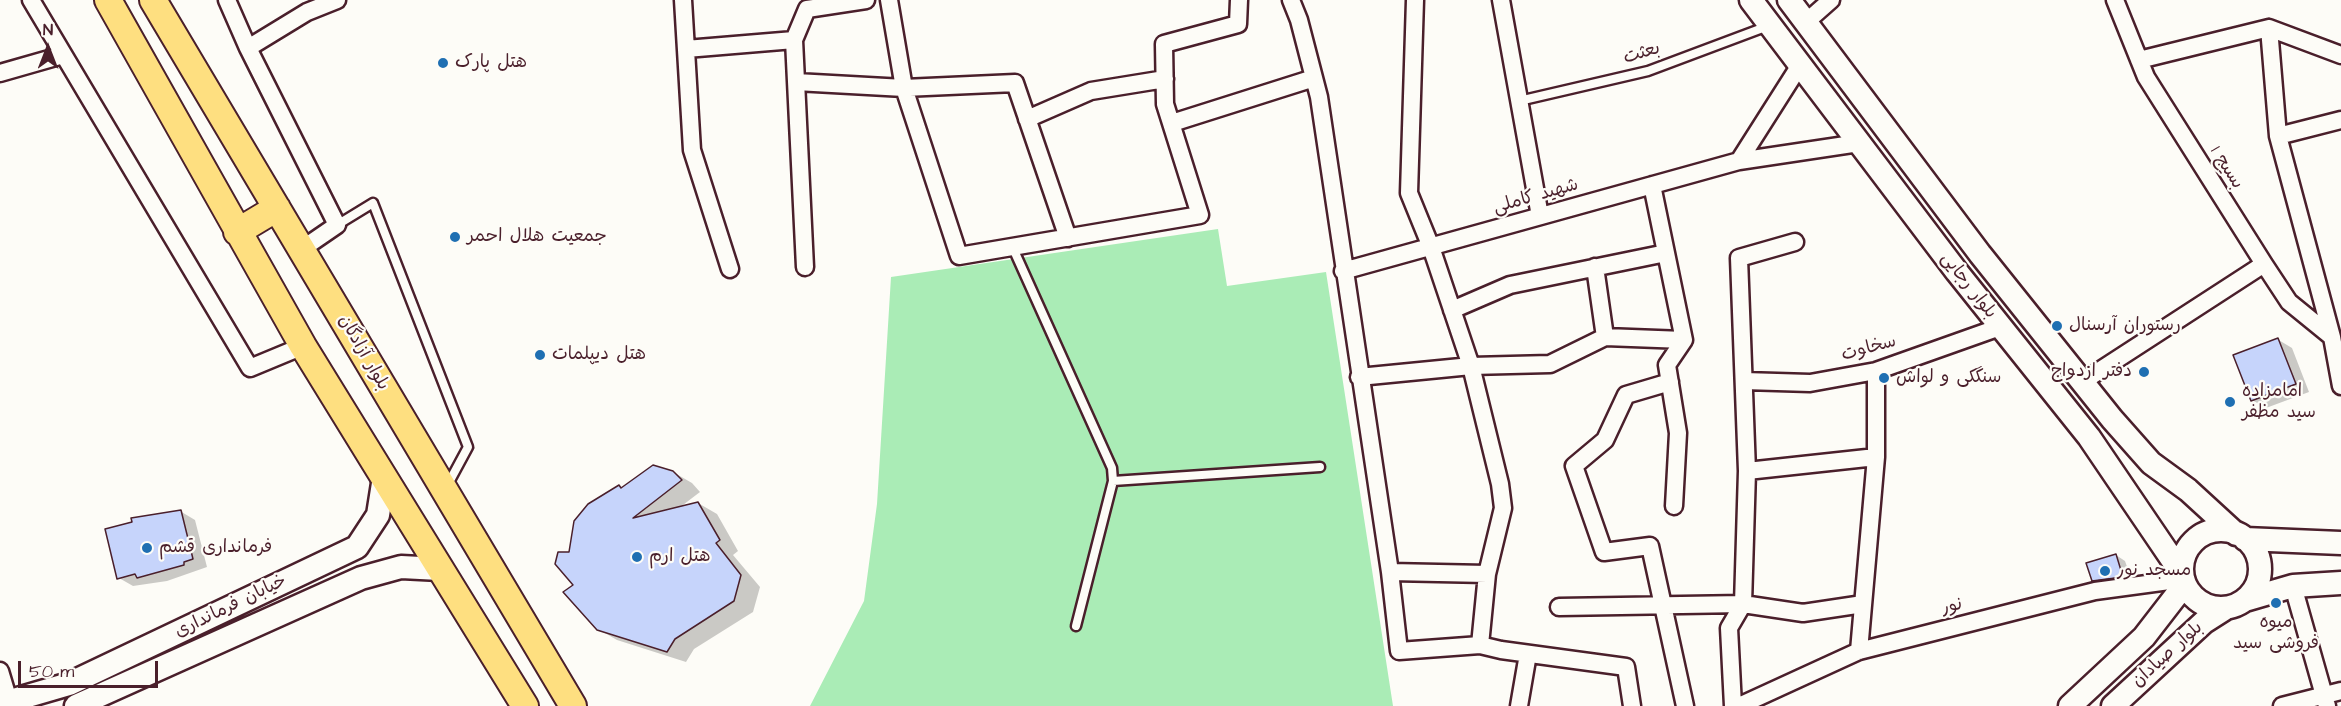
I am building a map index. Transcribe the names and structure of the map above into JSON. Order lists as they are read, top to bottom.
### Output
{
  "streets": {
    "main road": [
      "بلوار رجایی",
      "بلوار آزادگان",
      "خیابان فرمانداری",
      "بلوار صیادان"
    ],
    "street": [
      "بسیج 1",
      "شهید کاملی",
      "سخاوت",
      "نور"
    ],
    "lane": ["بعثت"]
  },
  "crossings": [
    ["بعثت", "بلوار رجایی"],
    ["شهید کاملی", "بلوار رجایی"],
    ["بلوار رجایی", "سخاوت"],
    ["بلوار رجایی", "نور"],
    ["بلوار رجایی", "بلوار صیادان"],
    ["نور", "بلوار صیادان"]
  ],
  "places": [
    "هتل پارک",
    "جمعیت هلال احمر",
    "رستوران آرسنال",
    "هتل دیپلمات",
    "دفتر ازدواج",
    "سنگکی و لواش",
    "امامزاده سید مظفر",
    "فرمانداری قشم",
    "هتل ارم",
    "مسجد نور",
    "میوه فروشی سید"
  ],
  "scale_bar": "50 m",
  "north": "top"
}
